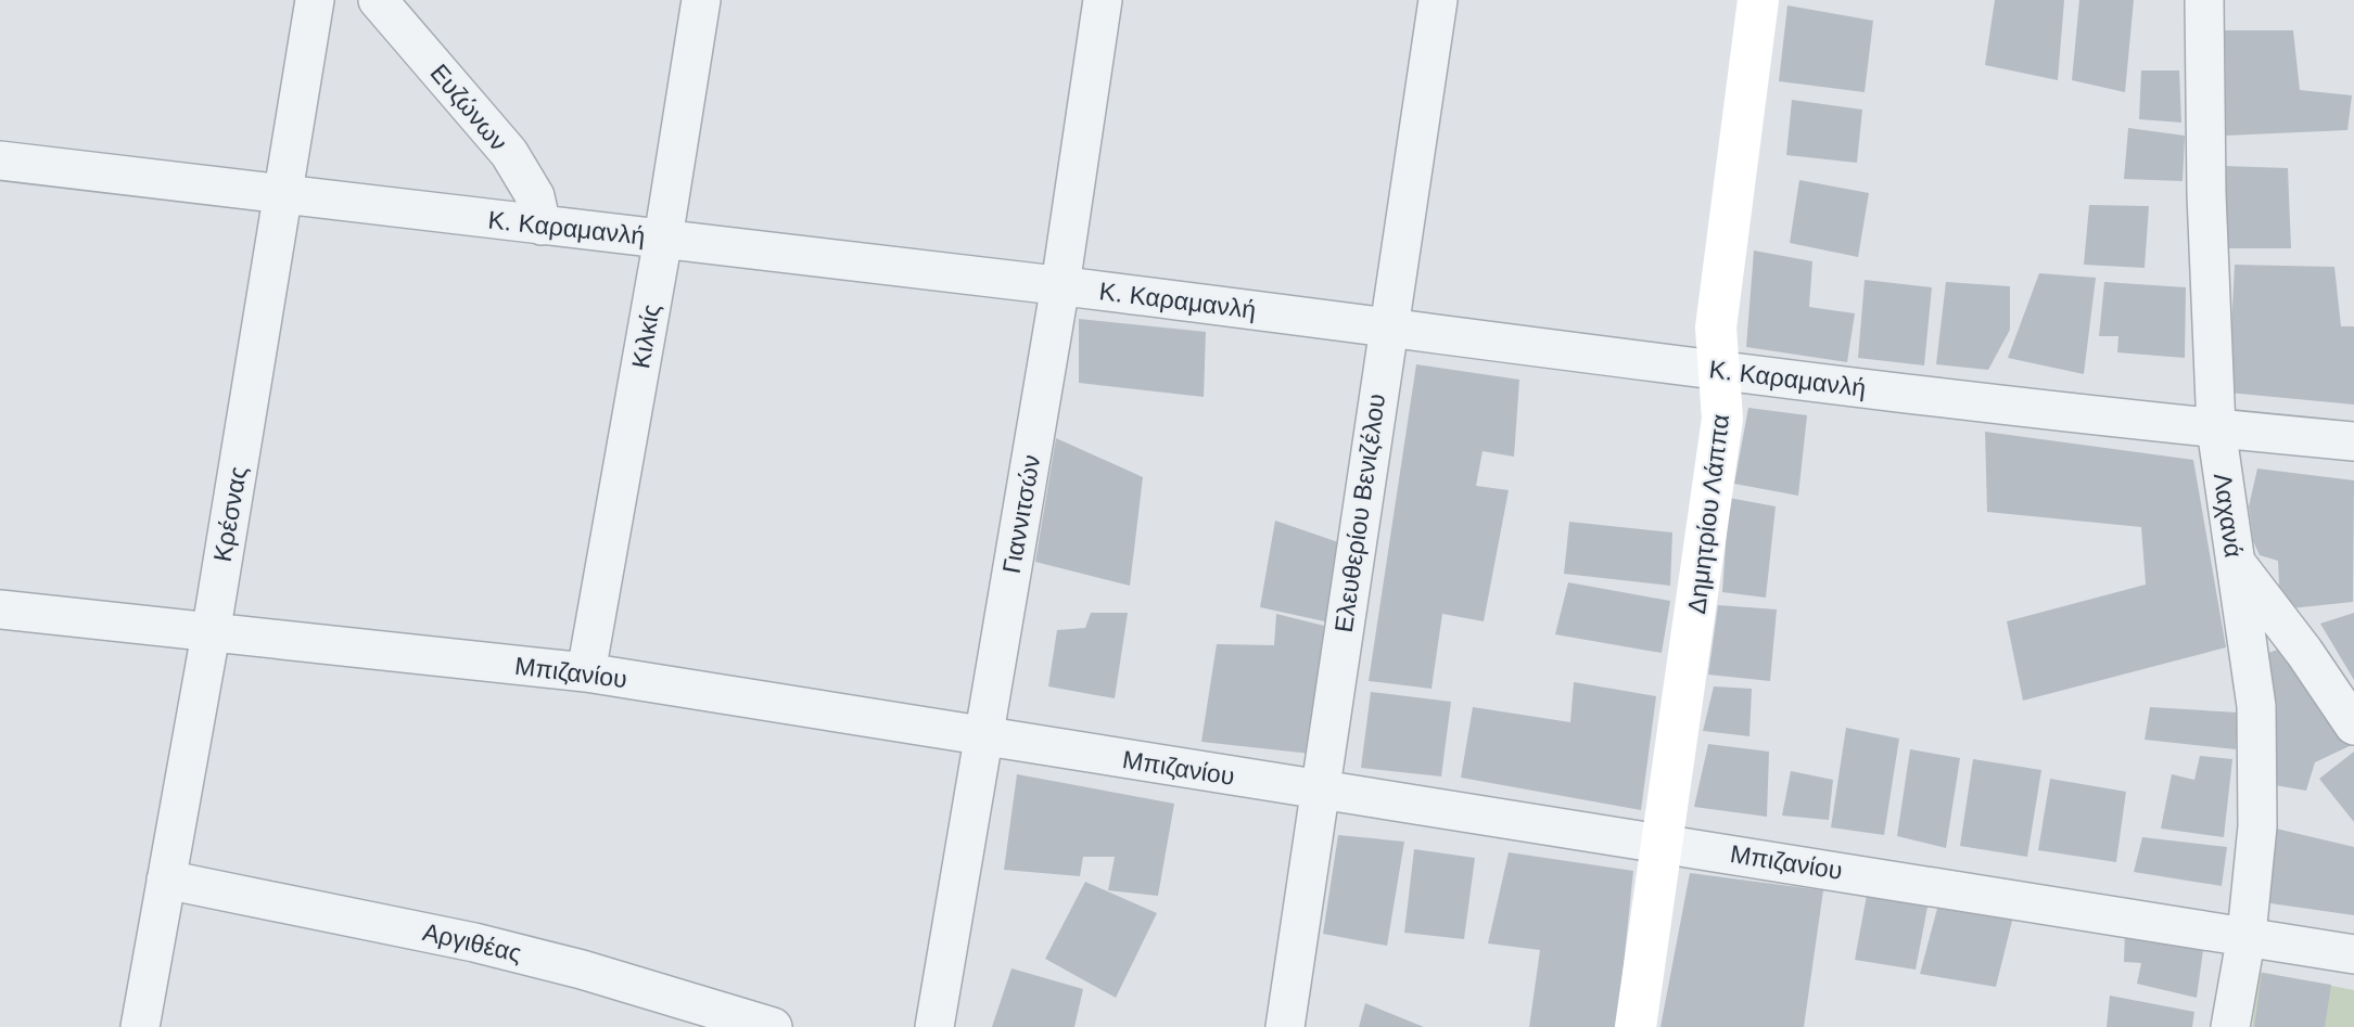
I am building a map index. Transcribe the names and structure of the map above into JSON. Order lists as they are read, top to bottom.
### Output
{
  "streets": {
    "street": [
      "Ευζώνων",
      "Κ. Καραμανλή",
      "Κιλκίς",
      "Ελευθερίου Βενιζέλου",
      "Κρέσνας",
      "Γιαννιτσών",
      "Δημητρίου Λάππα",
      "Λαχανά",
      "Μπιζανίου",
      "Αργιθέας"
    ]
  },
  "crossings": [
    ["Ευζώνων", "Κ. Καραμανλή"],
    ["Κ. Καραμανλή", "Κιλκίς"],
    ["Κ. Καραμανλή", "Ελευθερίου Βενιζέλου"],
    ["Κ. Καραμανλή", "Κρέσνας"],
    ["Κ. Καραμανλή", "Γιαννιτσών"],
    ["Κ. Καραμανλή", "Δημητρίου Λάππα"],
    ["Κ. Καραμανλή", "Λαχανά"],
    ["Κιλκίς", "Μπιζανίου"],
    ["Ελευθερίου Βενιζέλου", "Μπιζανίου"],
    ["Κρέσνας", "Μπιζανίου"],
    ["Κρέσνας", "Αργιθέας"],
    ["Γιαννιτσών", "Μπιζανίου"],
    ["Δημητρίου Λάππα", "Μπιζανίου"],
    ["Λαχανά", "Μπιζανίου"]
  ]
}
